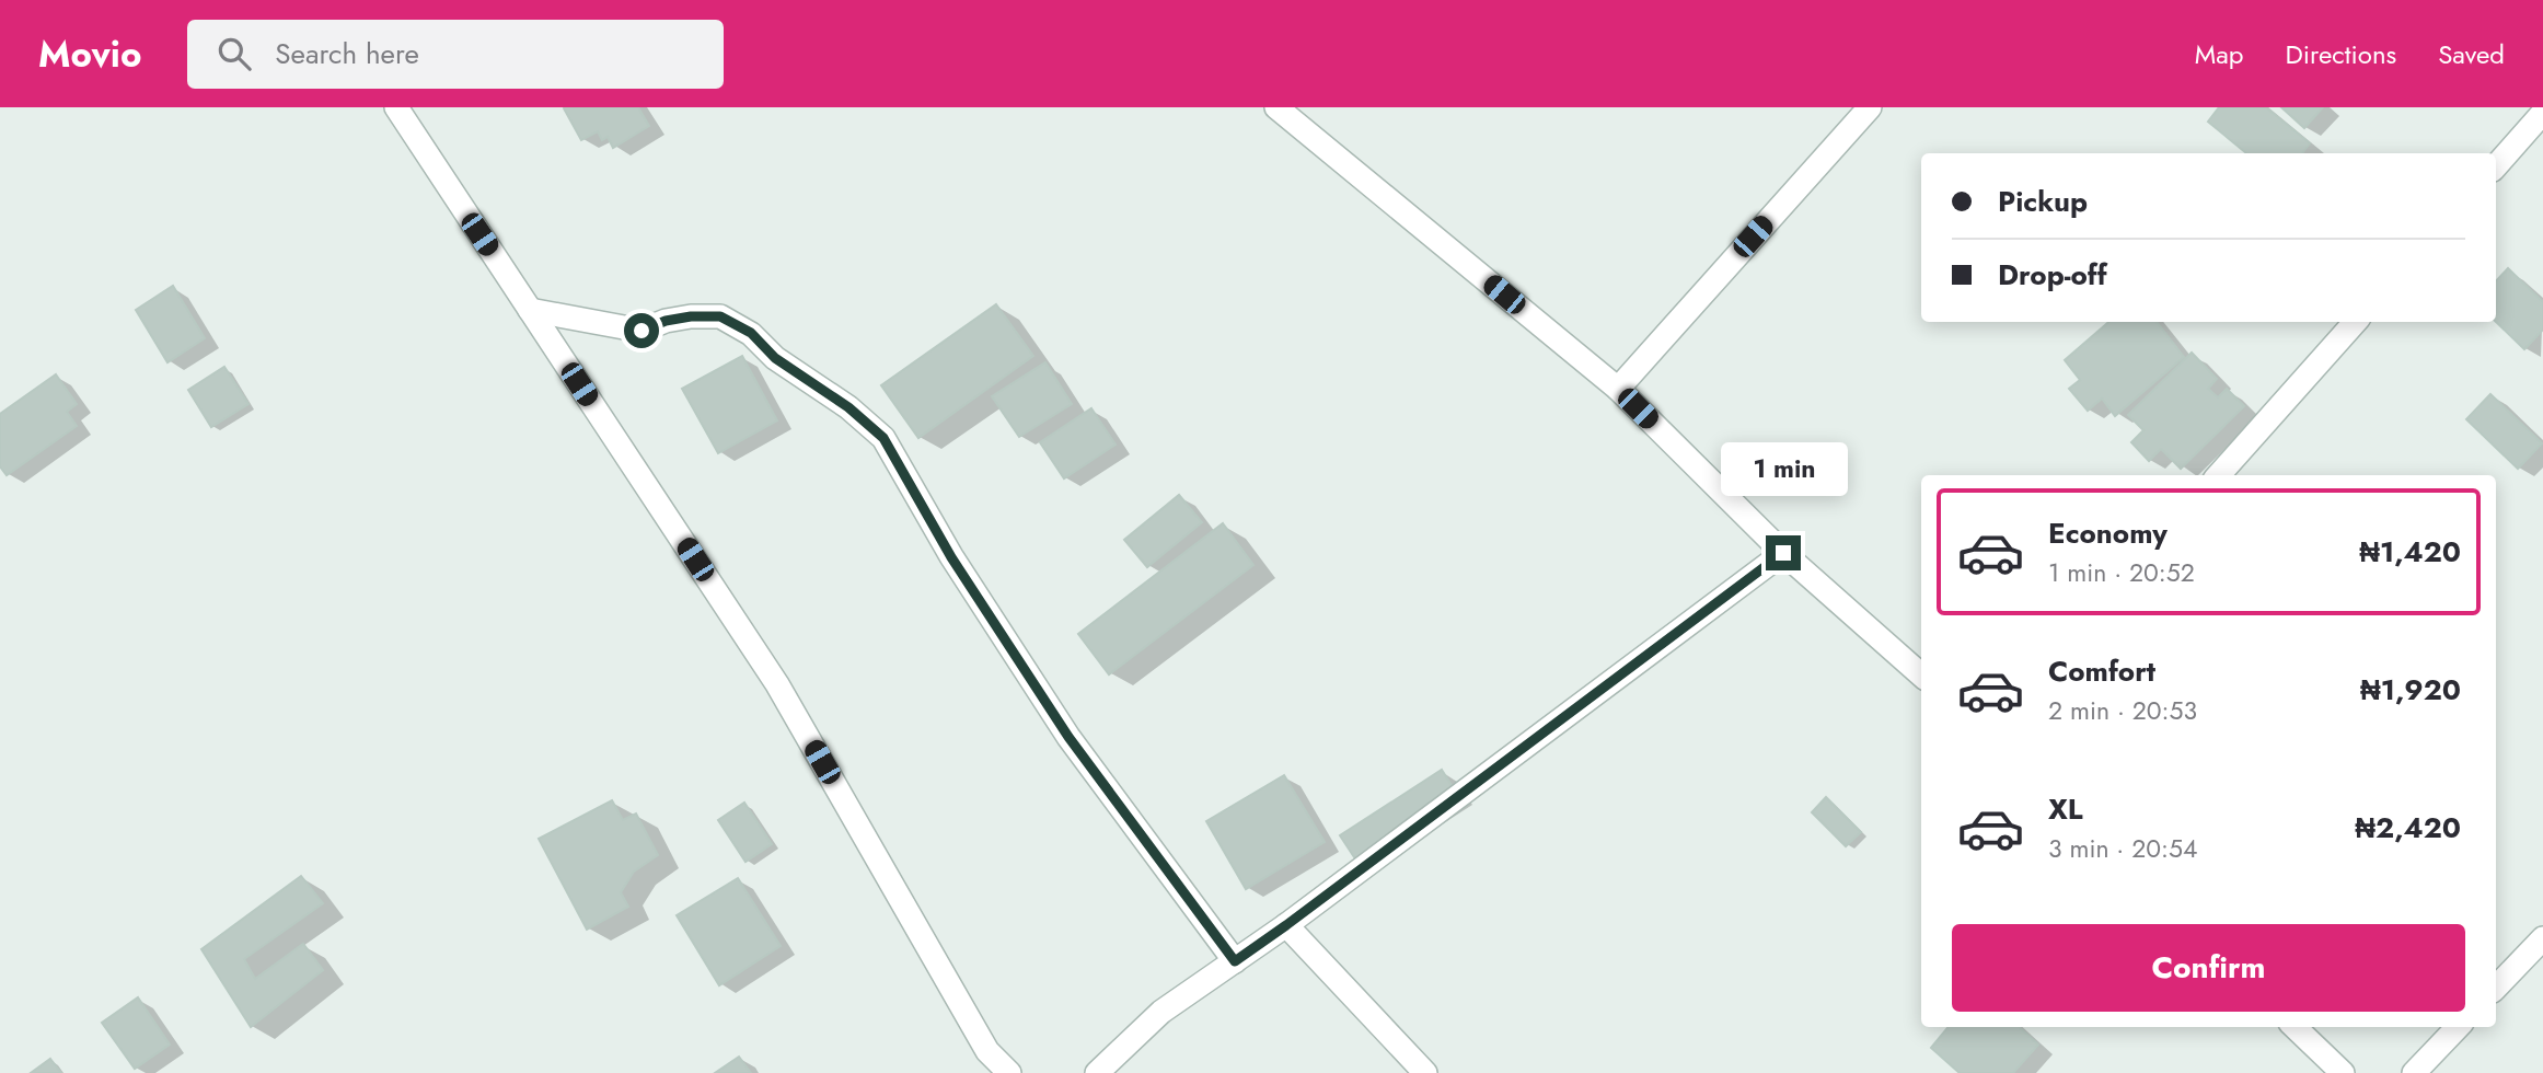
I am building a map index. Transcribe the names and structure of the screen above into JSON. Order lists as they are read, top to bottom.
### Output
{
  "page": {
    "header": "Movio",
    "search": "Search here",
    "nav": ["Map", "Directions", "Saved"],
    "banner": ["Pickup", "Drop-off"],
    "bubble": "1 min",
    "list": [
      {
        "name": "Economy",
        "note": "1 min · 20:52",
        "value": "₦1,420"
      },
      {
        "name": "Comfort",
        "note": "2 min · 20:53",
        "value": "₦1,920"
      },
      {
        "name": "XL",
        "note": "3 min · 20:54",
        "value": "₦2,420"
      }
    ],
    "buttons": "Confirm"
  }
}
